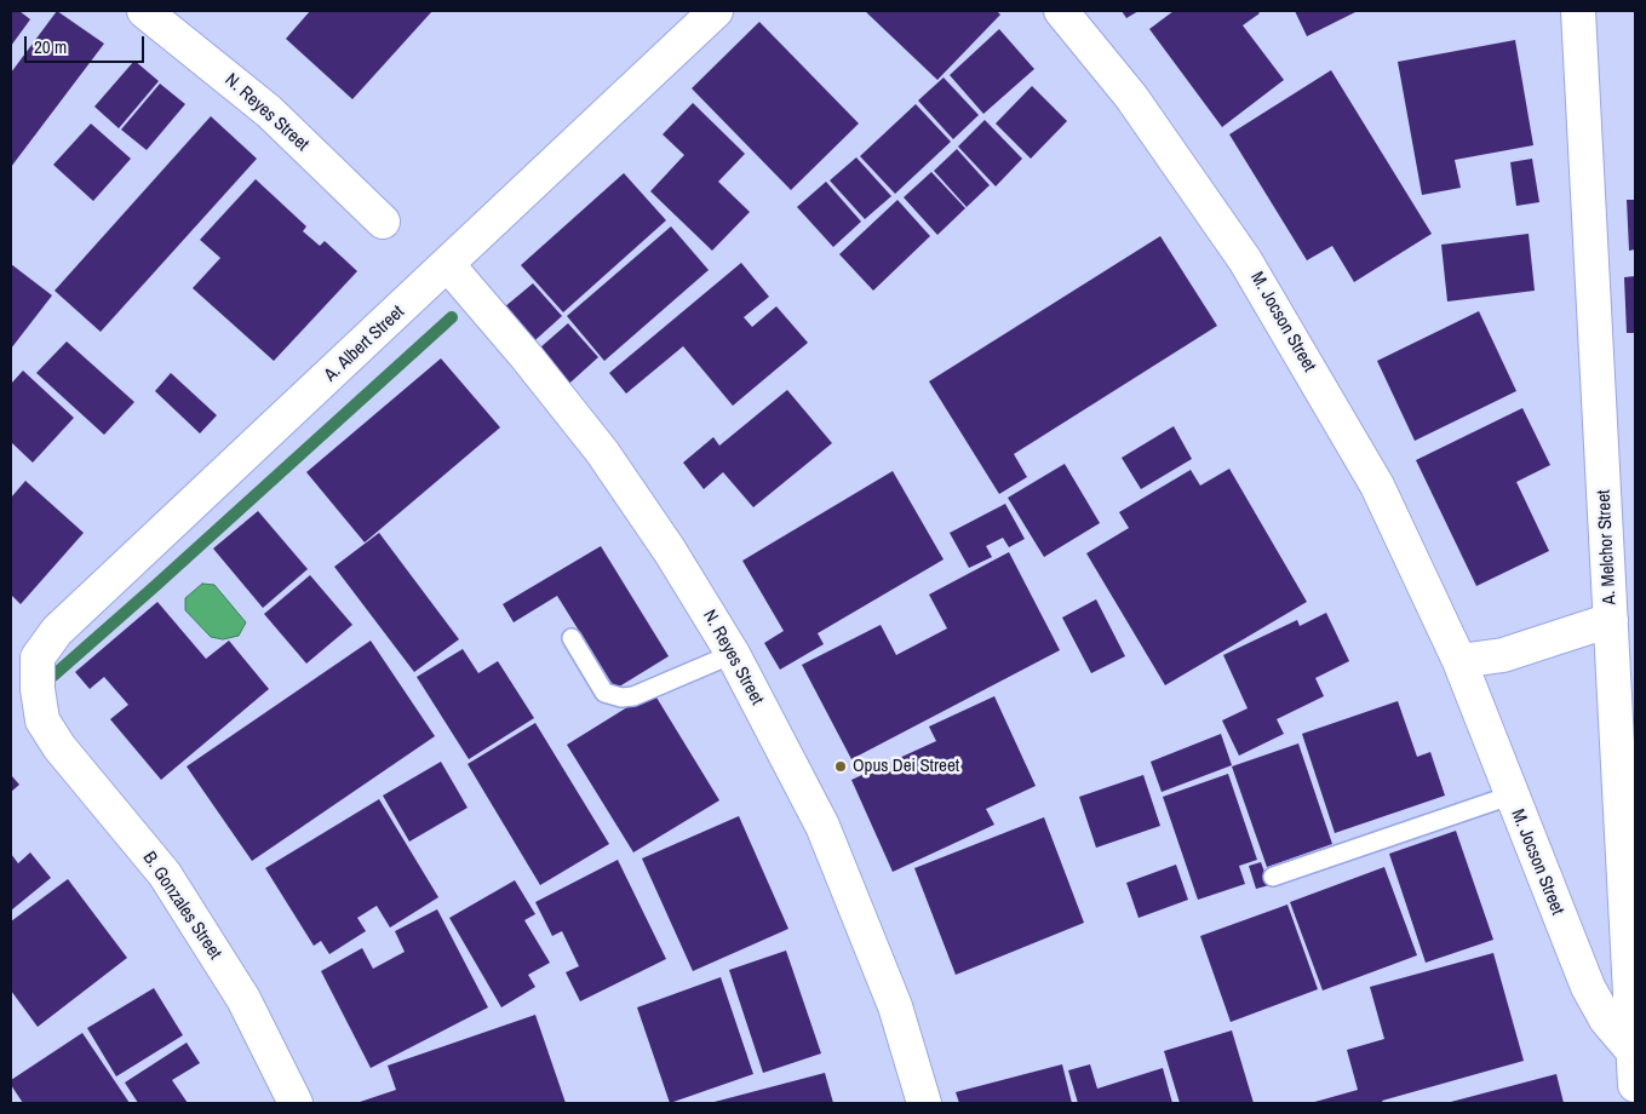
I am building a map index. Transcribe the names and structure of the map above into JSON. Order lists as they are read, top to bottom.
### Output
{
  "streets": {
    "street": [
      "N. Reyes Street",
      "M. Jocson Street",
      "A. Albert Street",
      "A. Melchor Street",
      "B. Gonzales Street"
    ]
  },
  "crossings": [
    ["N. Reyes Street", "A. Albert Street"],
    ["M. Jocson Street", "A. Melchor Street"],
    ["A. Albert Street", "B. Gonzales Street"]
  ],
  "places": ["Opus Dei Street"],
  "scale_bar": "20 m"
}
